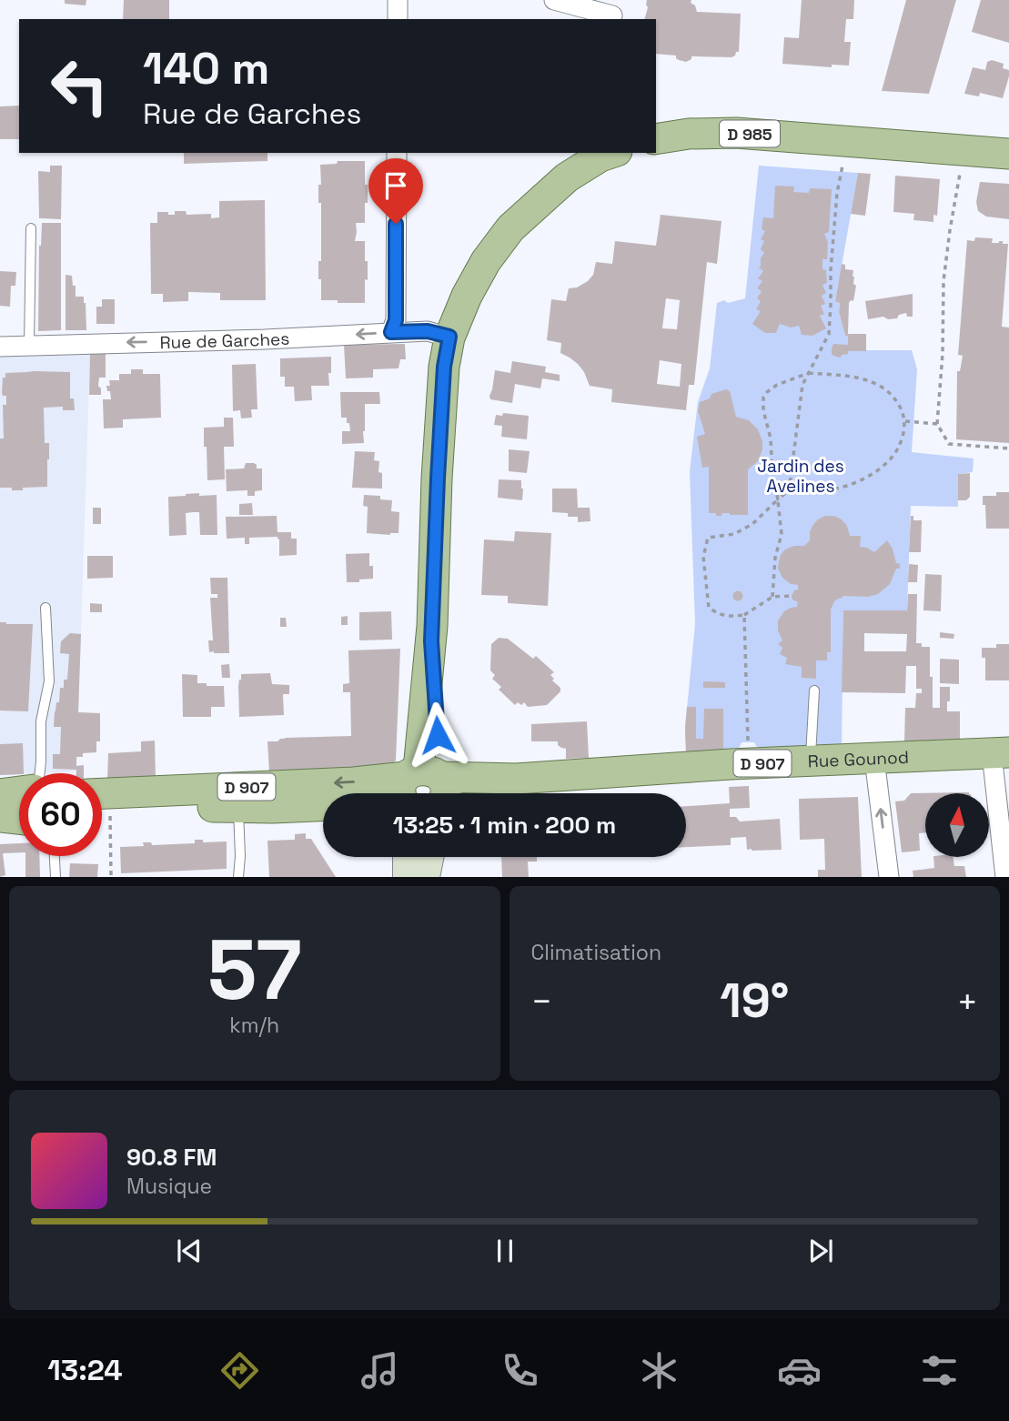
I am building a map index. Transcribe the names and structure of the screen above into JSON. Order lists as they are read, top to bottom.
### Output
{
  "streets": {
    "main road": ["D 985", "Rue Gounod", "D 907"],
    "street": ["Rue de Garches"]
  },
  "crossings": [
    ["Rue Gounod", "D 907"]
  ],
  "one_way": ["Rue de Garches"],
  "parks": ["Jardin des Avelines"],
  "north": "top",
  "page": {
    "turn": ["140 m", "Rue de Garches"],
    "limit": "60",
    "trip": "13:25 · 1 min · 200 m",
    "tile": [
      ["57", "km/h"],
      "Climatisation"
    ],
    "heat": ["−", "19°", "+"],
    "song": ["90.8 FM", "Musique"],
    "tabs": "13:24"
  }
}
